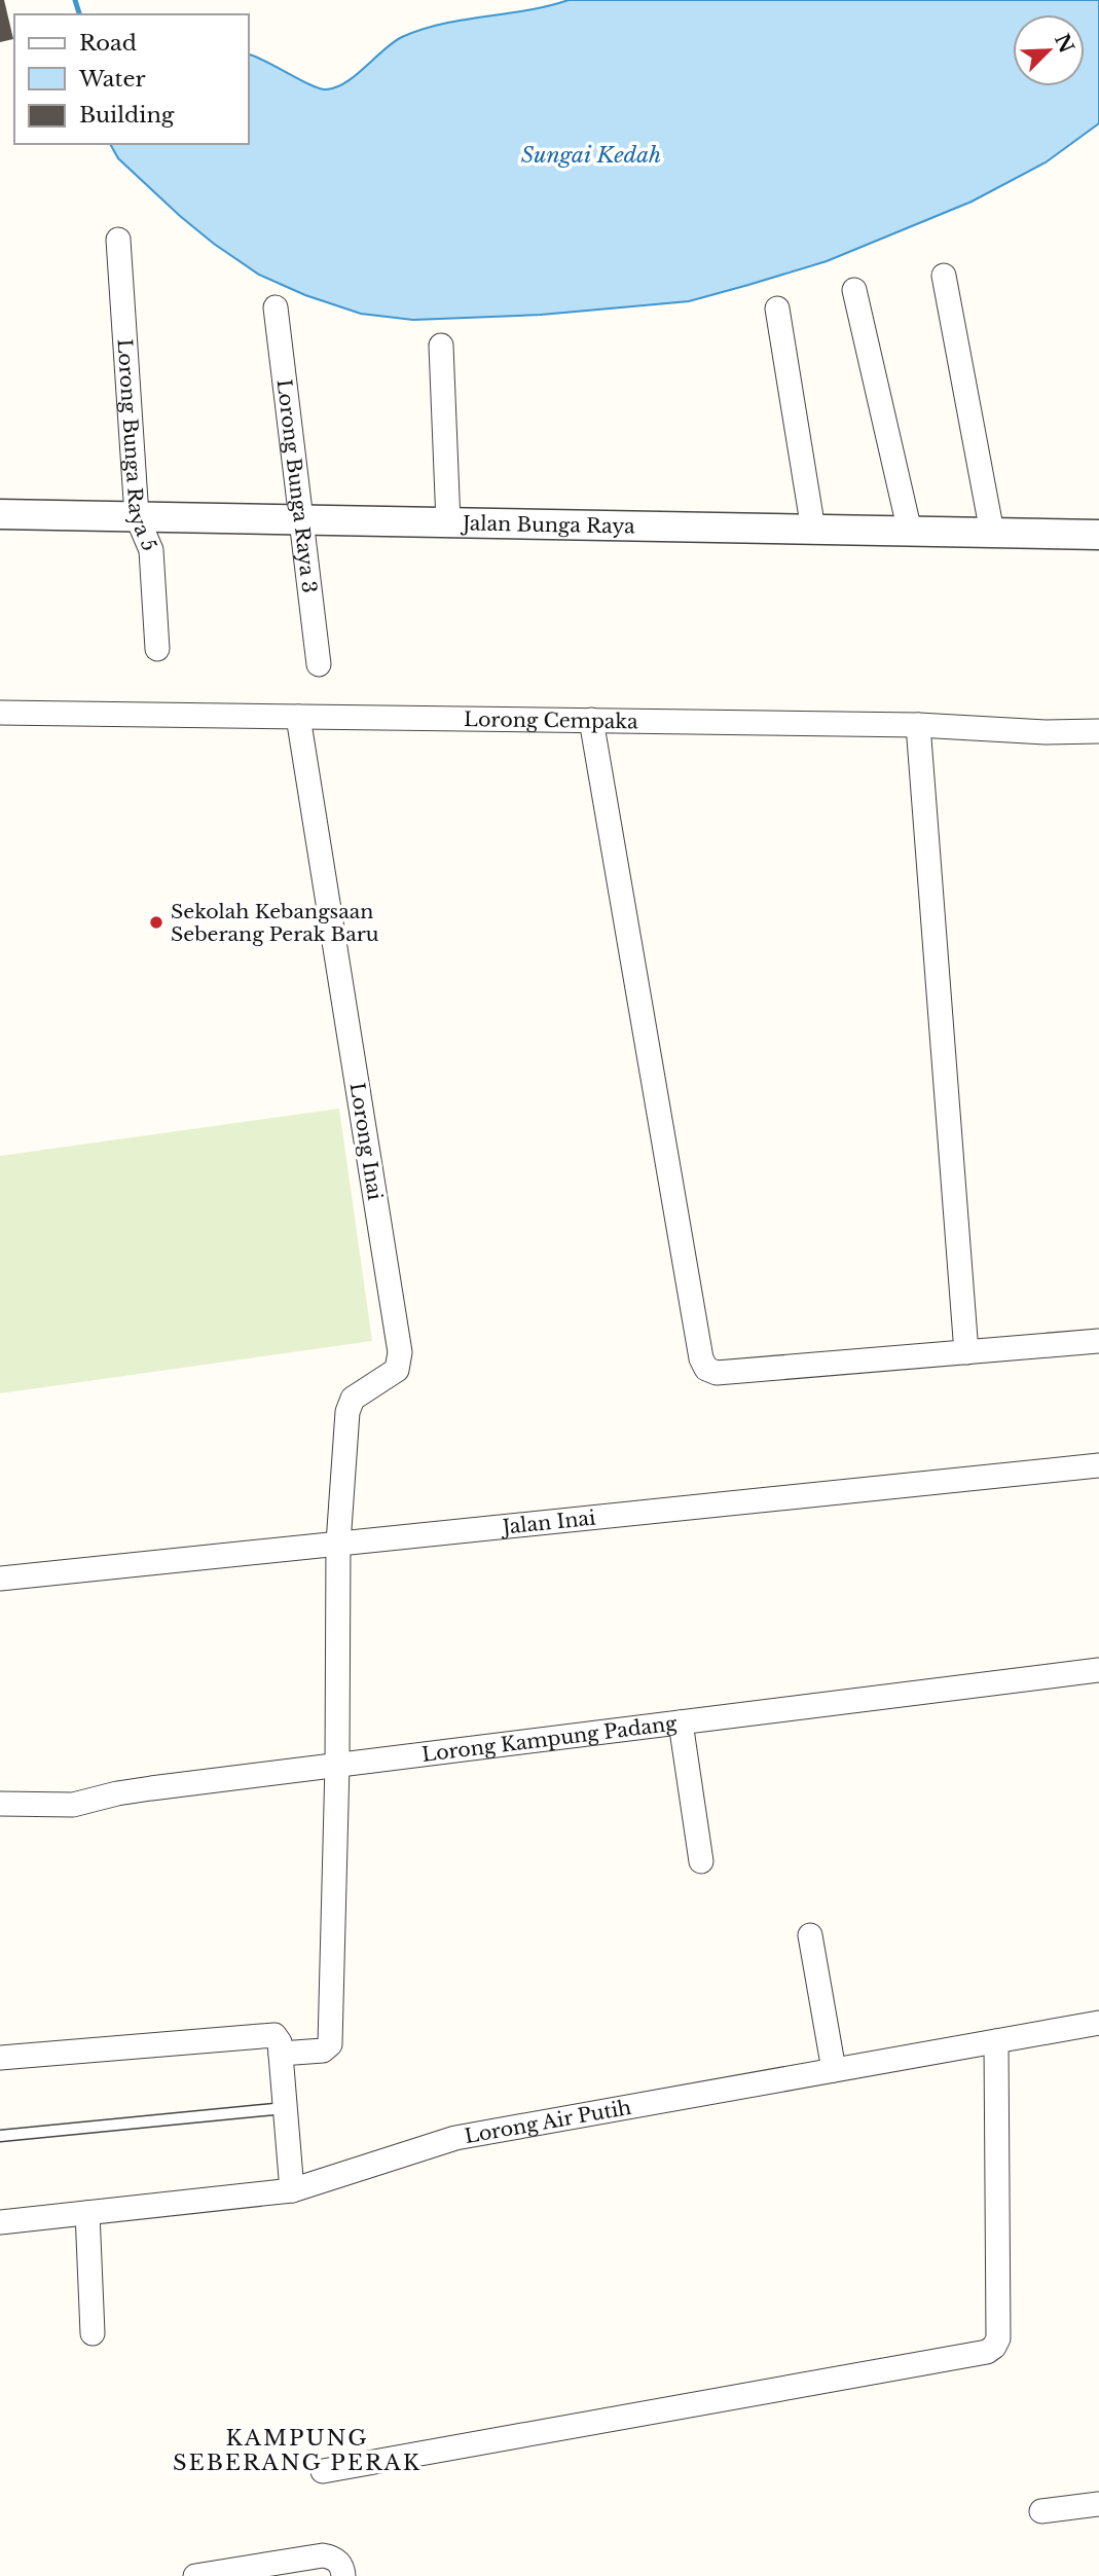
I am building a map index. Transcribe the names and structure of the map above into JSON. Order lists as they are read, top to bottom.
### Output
{
  "streets": {
    "street": [
      "Lorong Bunga Raya 5",
      "Lorong Bunga Raya 3",
      "Jalan Bunga Raya",
      "Lorong Cempaka",
      "Lorong Inai",
      "Jalan Inai",
      "Lorong Kampung Padang",
      "Lorong Air Putih"
    ]
  },
  "crossings": [
    ["Lorong Bunga Raya 5", "Jalan Bunga Raya"],
    ["Lorong Bunga Raya 3", "Jalan Bunga Raya"],
    ["Lorong Cempaka", "Lorong Inai"],
    ["Lorong Inai", "Jalan Inai"],
    ["Lorong Inai", "Lorong Kampung Padang"]
  ],
  "districts": ["KAMPUNG SEBERANG PERAK"],
  "water": ["Sungai Kedah"],
  "places": ["Sekolah Kebangsaan Seberang Perak Baru"],
  "legend": ["Road", "Water", "Building"],
  "north": "top right"
}
